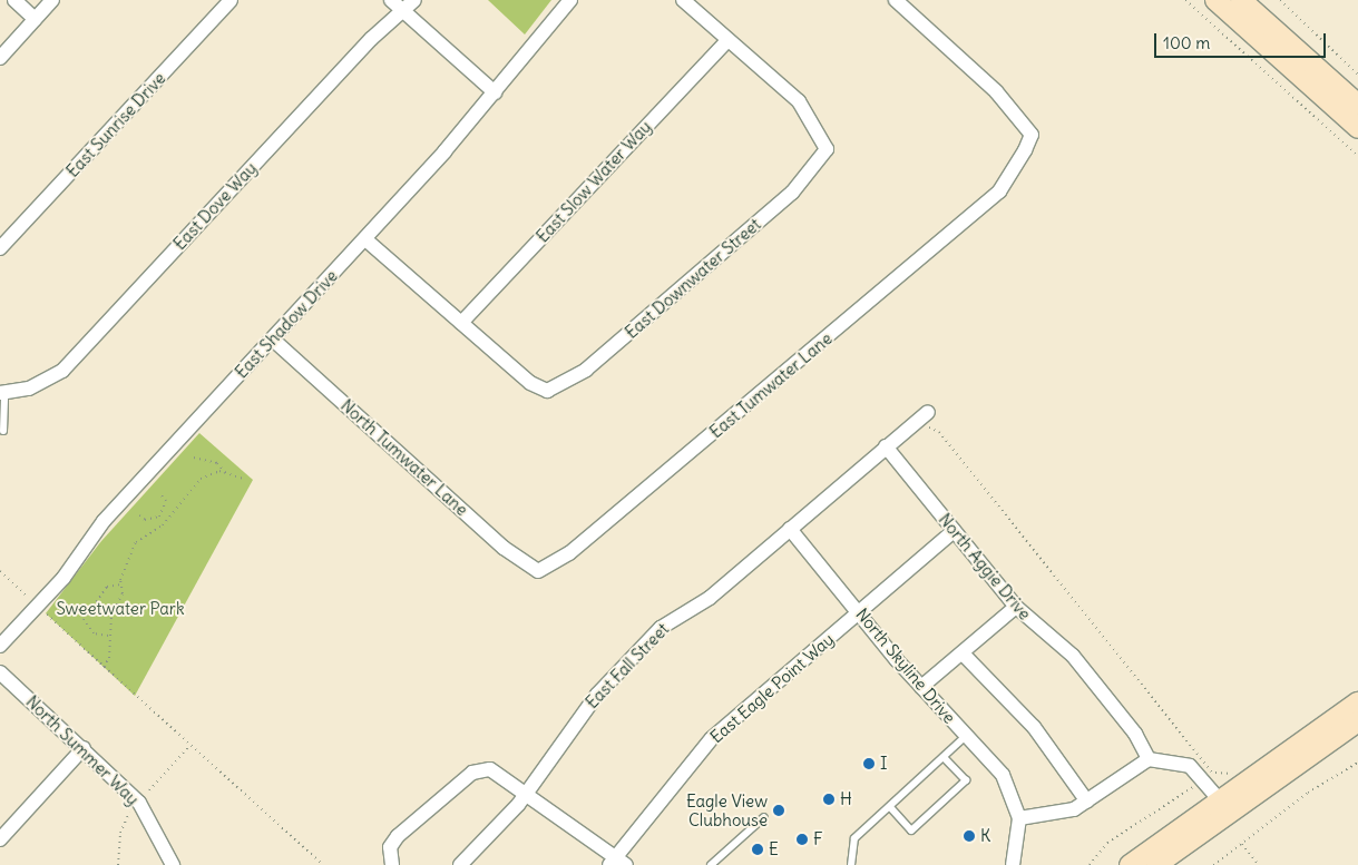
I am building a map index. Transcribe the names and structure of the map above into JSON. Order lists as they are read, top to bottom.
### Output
{
  "streets": {
    "street": [
      "East Sunrise Drive",
      "East Slow Water Way",
      "East Dove Way",
      "East Downwater Street",
      "East Shadow Drive",
      "East Tumwater Lane",
      "North Tumwater Lane",
      "North Aggie Drive",
      "East Fall Street",
      "North Skyline Drive",
      "East Eagle Point Way",
      "North Summer Way"
    ]
  },
  "crossings": [
    ["East Slow Water Way", "East Downwater Street"],
    ["East Shadow Drive", "North Tumwater Lane"],
    ["East Tumwater Lane", "North Tumwater Lane"],
    ["North Aggie Drive", "East Fall Street"],
    ["North Aggie Drive", "East Eagle Point Way"],
    ["East Fall Street", "North Skyline Drive"],
    ["North Skyline Drive", "East Eagle Point Way"]
  ],
  "parks": ["Sweetwater Park"],
  "places": [
    "I",
    "H",
    "Eagle View Clubhouse",
    "K",
    "F",
    "E"
  ],
  "scale_bar": "100 m"
}
